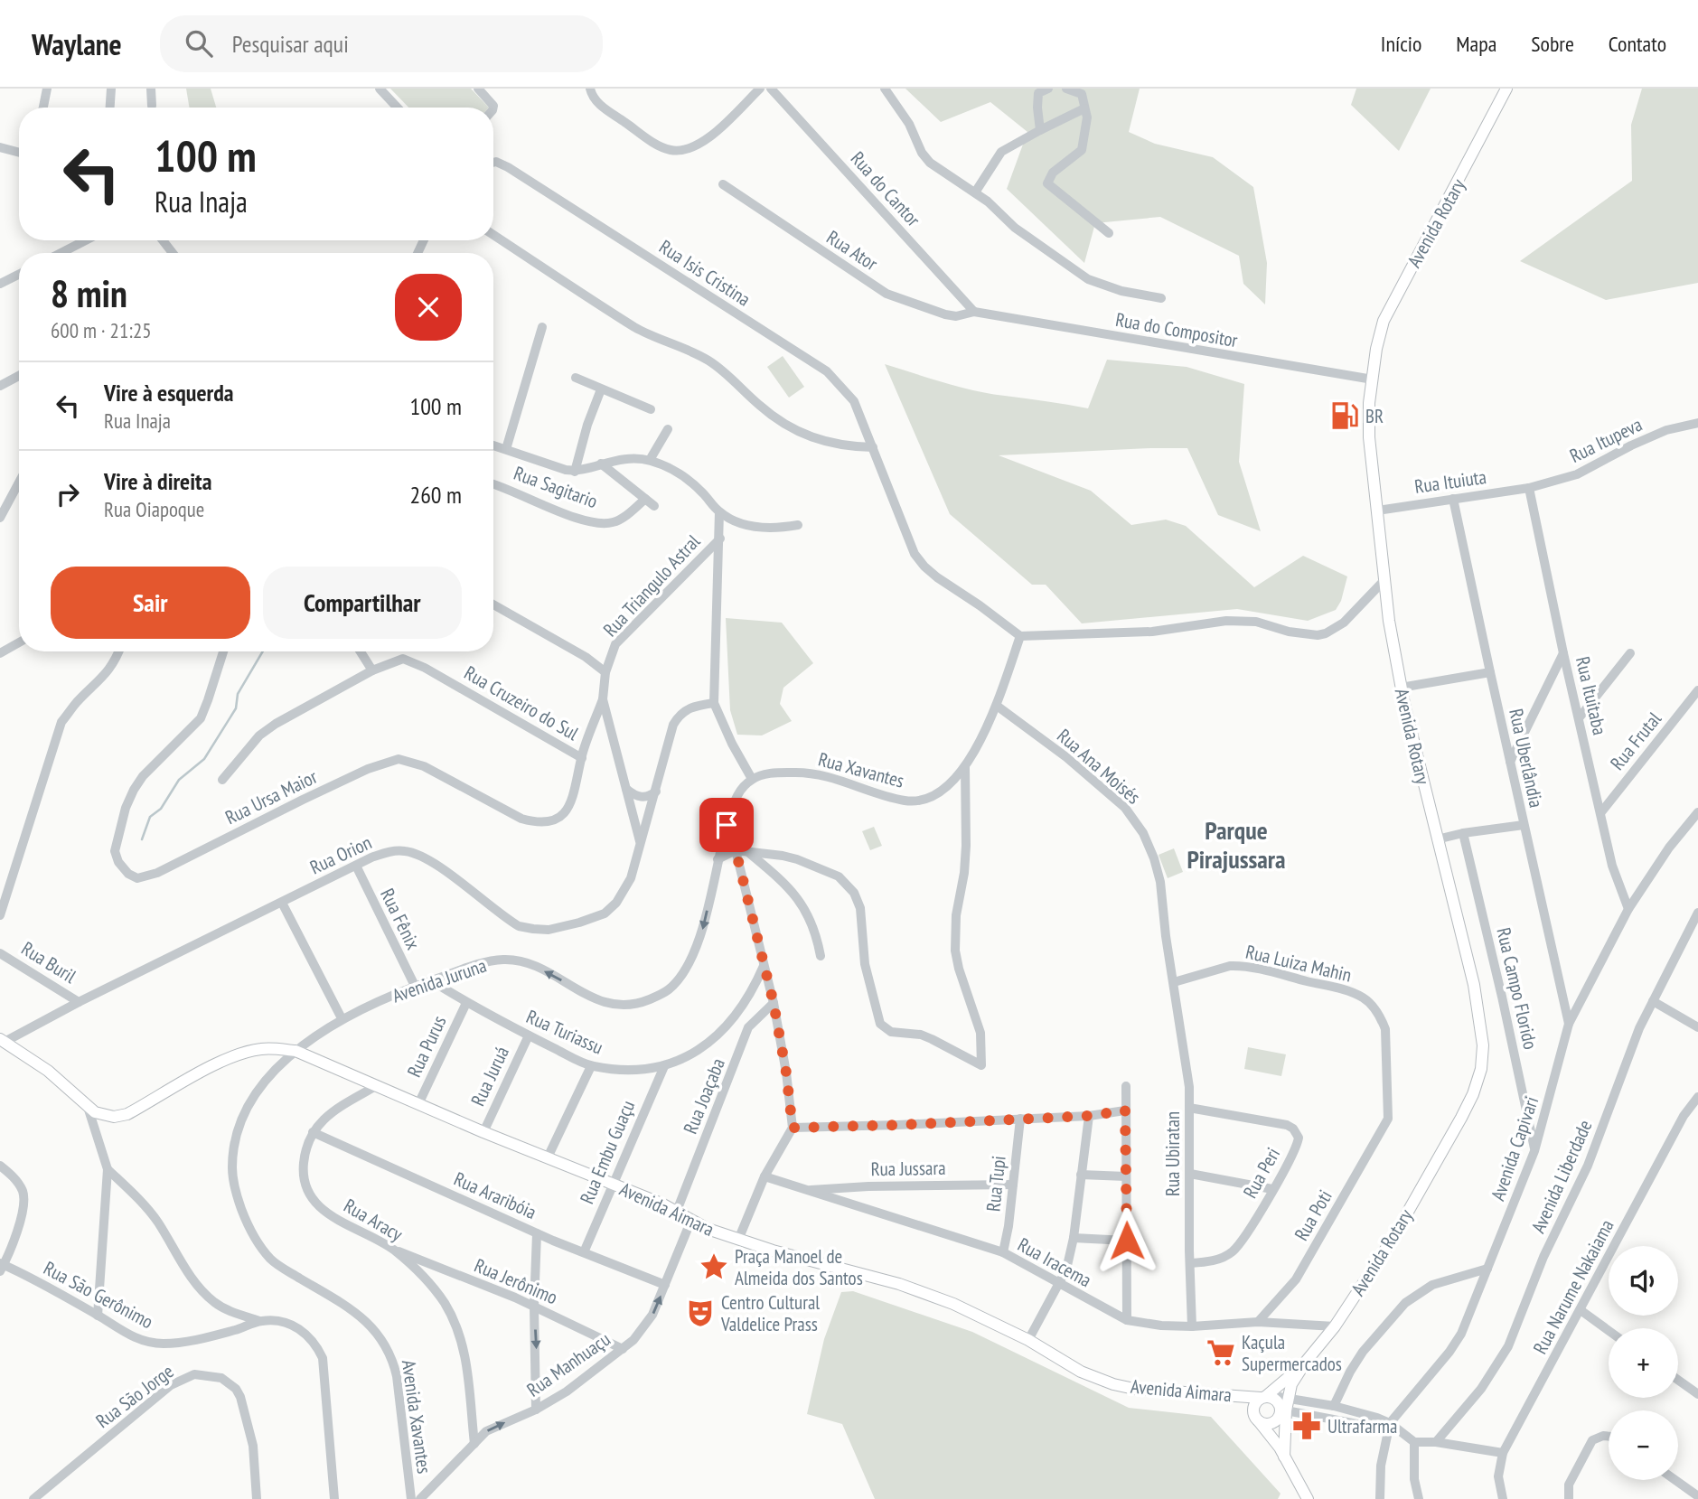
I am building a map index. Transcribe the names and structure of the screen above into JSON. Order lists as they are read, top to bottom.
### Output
{
  "streets": {
    "main road": ["Avenida Rotary", "Avenida Aimara"],
    "street": [
      "Rua do Cantor",
      "Rua Ator",
      "Rua Isis Cristina",
      "Rua do Compositor",
      "Rua Itupeva",
      "Rua Ituiuta",
      "Rua Sagitario",
      "Rua Triangulo Astral",
      "Rua Ituitaba",
      "Rua Cruzeiro do Sul",
      "Rua Frutal",
      "Rua Uberlândia",
      "Rua Ana Moisés",
      "Rua Xavantes",
      "Rua Ursa Maior",
      "Rua Orion",
      "Rua Fênix",
      "Rua Buril",
      "Rua Luiza Mahin",
      "Avenida Juruna",
      "Rua Campo Florido",
      "Rua Turiassu",
      "Rua Purus",
      "Rua Juruá",
      "Rua Joaçaba",
      "Avenida Capivari",
      "Rua Embu Guaçu",
      "Rua Ubiratan",
      "Rua Jussara",
      "Rua Peri",
      "Avenida Liberdade",
      "Rua Tupi",
      "Rua Araribóia",
      "Rua Poti",
      "Rua Aracy",
      "Rua Iracema",
      "Rua Jerônimo",
      "Rua Narume Nakaiama",
      "Rua São Gerônimo",
      "Rua Manhuaçu",
      "Rua São Jorge",
      "Avenida Xavantes"
    ]
  },
  "crossings": [
    ["Rua do Cantor", "Rua Ator"],
    ["Rua do Cantor", "Rua do Compositor"],
    ["Avenida Rotary", "Rua do Compositor"],
    ["Avenida Rotary", "Rua Ituiuta"],
    ["Avenida Rotary", "Avenida Aimara"],
    ["Avenida Rotary", "Rua Iracema"],
    ["Rua Ator", "Rua do Compositor"],
    ["Rua Itupeva", "Rua Ituiuta"],
    ["Rua Itupeva", "Rua Ituitaba"],
    ["Rua Ituiuta", "Rua Ituitaba"],
    ["Rua Ituiuta", "Rua Uberlândia"],
    ["Rua Triangulo Astral", "Rua Ursa Maior"],
    ["Rua Triangulo Astral", "Rua Orion"],
    ["Rua Ituitaba", "Rua Frutal"],
    ["Rua Ituitaba", "Avenida Capivari"],
    ["Rua Cruzeiro do Sul", "Rua Ursa Maior"],
    ["Rua Uberlândia", "Avenida Capivari"],
    ["Rua Ana Moisés", "Rua Luiza Mahin"],
    ["Rua Ana Moisés", "Rua Ubiratan"],
    ["Rua Orion", "Rua Fênix"],
    ["Rua Orion", "Rua Buril"],
    ["Rua Fênix", "Avenida Juruna"],
    ["Rua Luiza Mahin", "Rua Ubiratan"],
    ["Rua Luiza Mahin", "Rua Poti"],
    ["Avenida Juruna", "Rua Turiassu"],
    ["Avenida Juruna", "Avenida Aimara"],
    ["Avenida Juruna", "Avenida Xavantes"],
    ["Rua Campo Florido", "Avenida Capivari"],
    ["Rua Turiassu", "Rua Purus"],
    ["Rua Turiassu", "Rua Juruá"],
    ["Rua Turiassu", "Rua Embu Guaçu"],
    ["Rua Purus", "Avenida Aimara"],
    ["Rua Juruá", "Avenida Aimara"],
    ["Rua Joaçaba", "Avenida Aimara"],
    ["Rua Embu Guaçu", "Rua Araribóia"],
    ["Rua Embu Guaçu", "Avenida Aimara"],
    ["Rua Ubiratan", "Rua Peri"],
    ["Rua Ubiratan", "Rua Iracema"],
    ["Rua Jussara", "Rua Tupi"],
    ["Rua Jussara", "Rua Iracema"],
    ["Rua Tupi", "Rua Iracema"],
    ["Rua Araribóia", "Rua Aracy"],
    ["Rua Araribóia", "Rua Manhuaçu"],
    ["Avenida Aimara", "Rua Manhuaçu"],
    ["Avenida Aimara", "Avenida Xavantes"],
    ["Rua Poti", "Rua Iracema"],
    ["Rua Aracy", "Rua Jerônimo"],
    ["Rua Aracy", "Rua Manhuaçu"],
    ["Rua Jerônimo", "Rua Manhuaçu"]
  ],
  "one_way": ["Rua Manhuaçu"],
  "districts": ["Parque Pirajussara"],
  "places": {
    "fuel station": ["BR"],
    "place": ["Praça Manoel de Almeida dos Santos"],
    "theatre": ["Centro Cultural Valdelice Prass"],
    "supermarket": ["Kaçula Supermercados"],
    "pharmacy": ["Ultrafarma"]
  },
  "page": {
    "header": "Waylane",
    "search": "Pesquisar aqui",
    "nav": [
      "Início",
      "Mapa",
      "Sobre",
      "Contato"
    ],
    "turn": ["100 m", "Rua Inaja"],
    "heading": ["8 min", "600 m · 21:25"],
    "list": [
      {
        "name": "Vire à esquerda",
        "note": "Rua Inaja",
        "value": "100 m"
      },
      {
        "name": "Vire à direita",
        "note": "Rua Oiapoque",
        "value": "260 m"
      }
    ],
    "buttons": ["Sair", "Compartilhar"],
    "map_buttons": ["+", "−"]
  }
}
